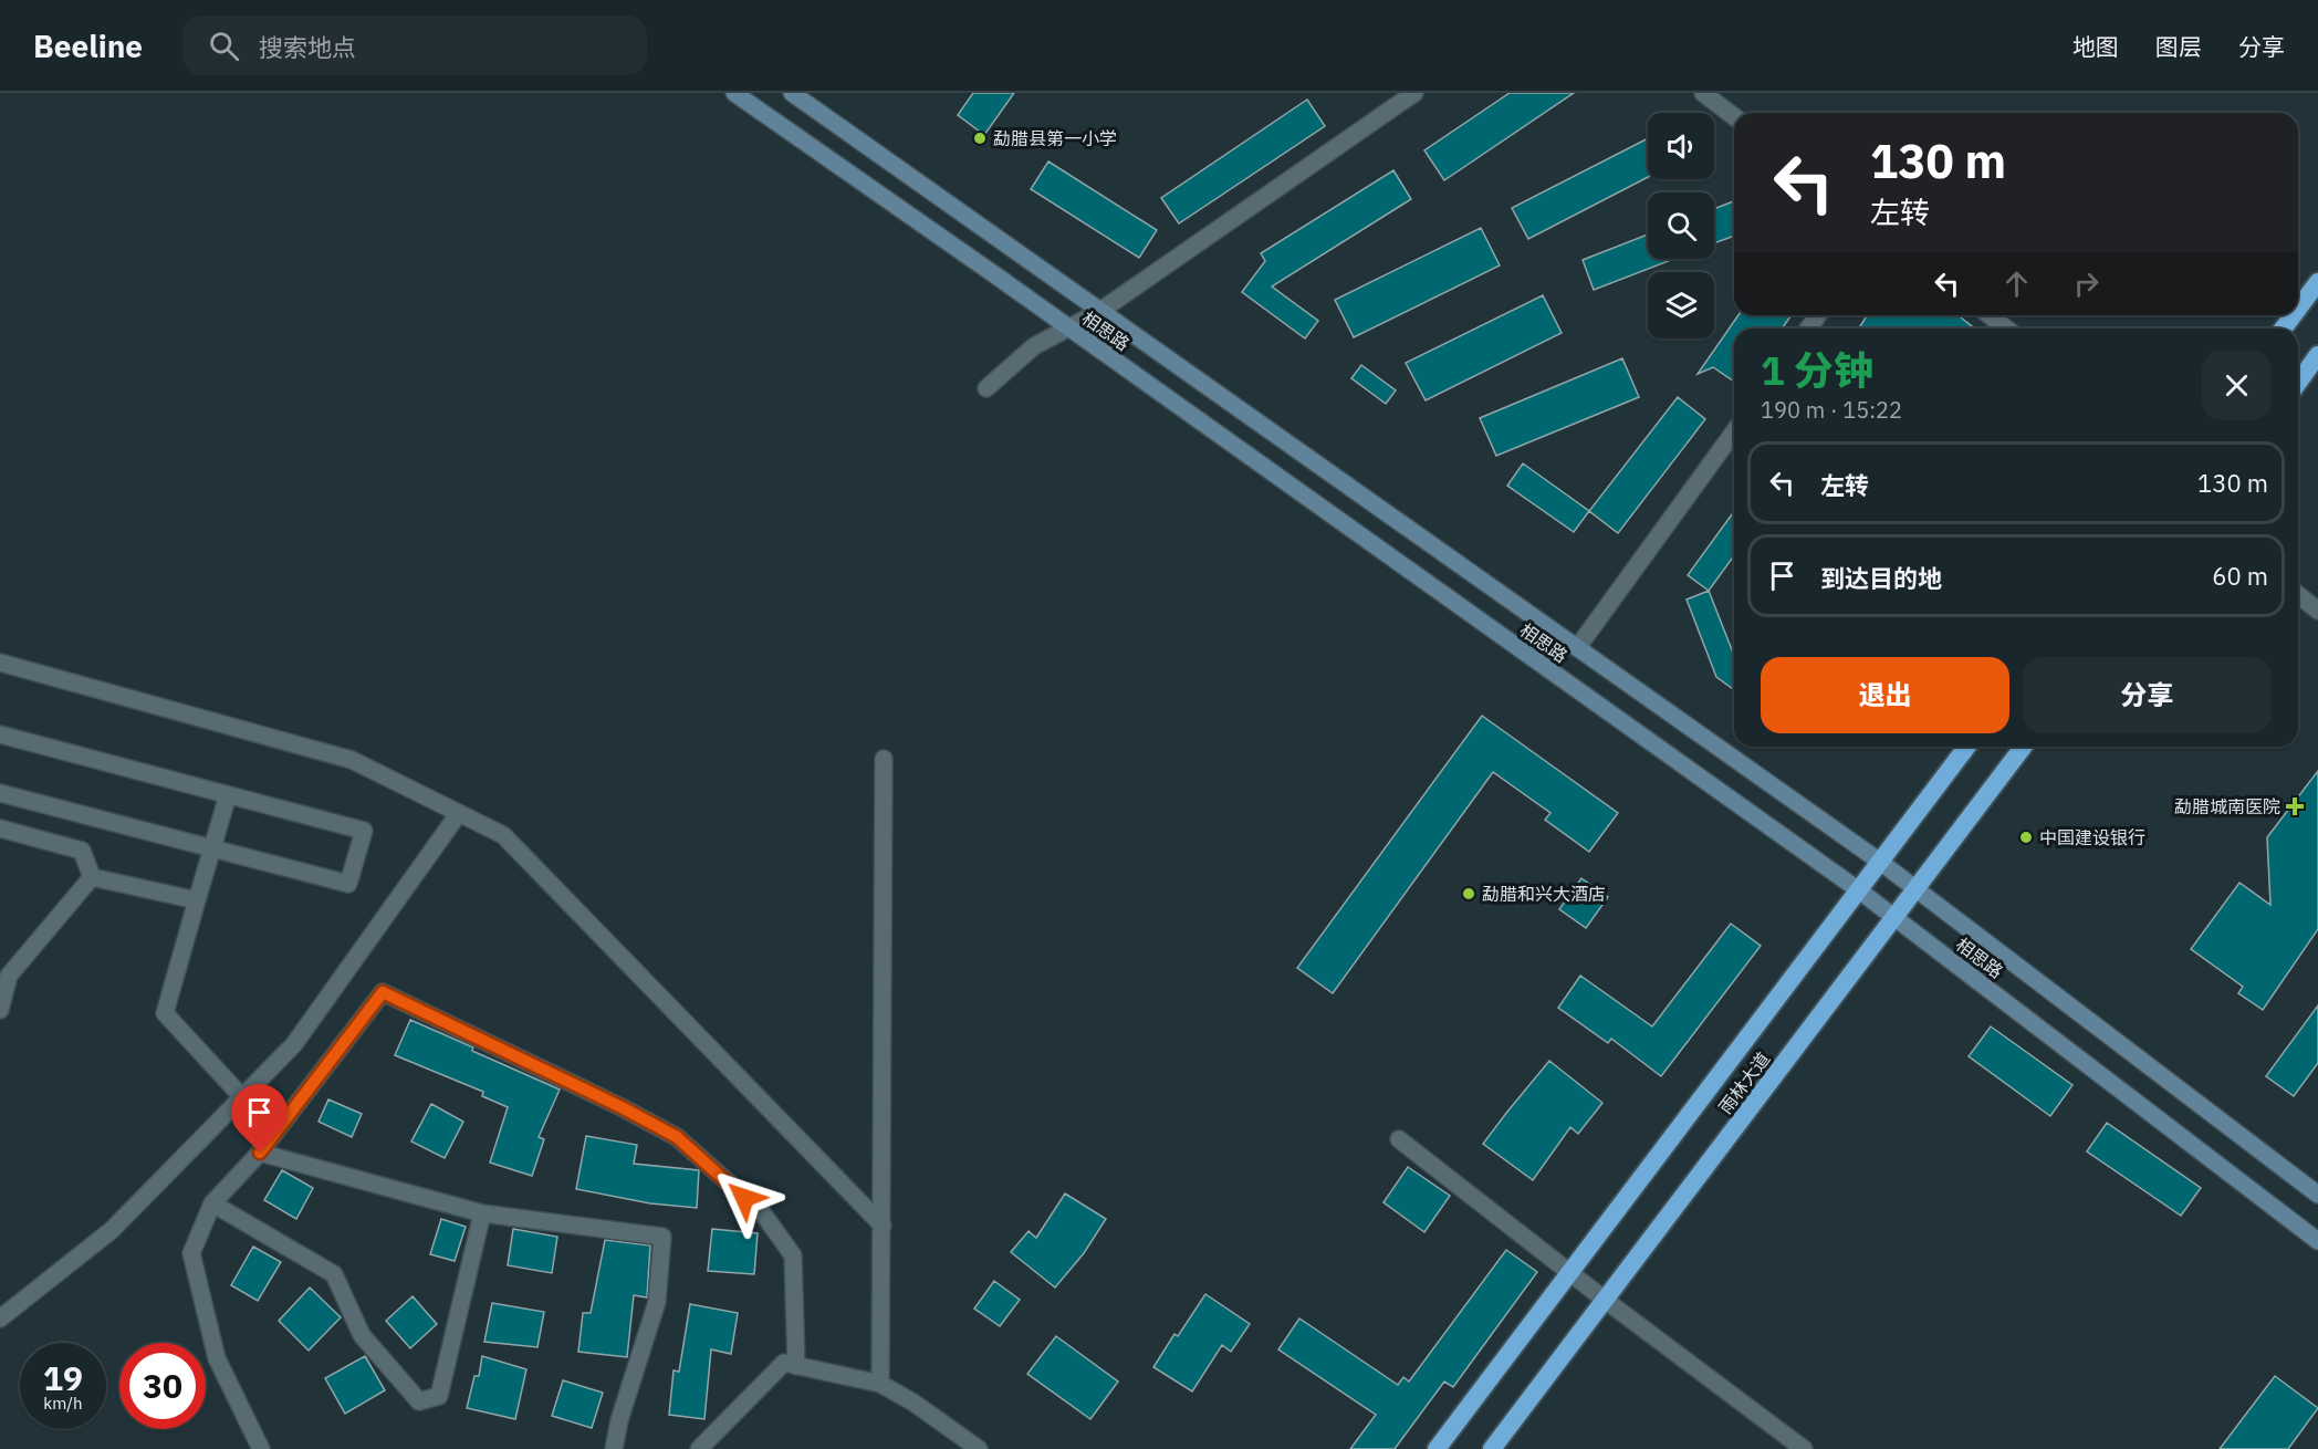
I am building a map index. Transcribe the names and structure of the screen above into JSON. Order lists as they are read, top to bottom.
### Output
{
  "streets": {
    "highway": ["雨林大道"],
    "main road": ["相思路"]
  },
  "crossings": [
    ["相思路", "雨林大道"]
  ],
  "places": {
    "other": ["勐腊县第一小学", "中国建设银行", "勐腊和兴大酒店"],
    "health": ["勐腊城南医院"]
  },
  "page": {
    "header": "Beeline",
    "search": "搜索地点",
    "nav": ["地图", "图层", "分享"],
    "turn": ["130 m", "左转"],
    "heading": ["1 分钟", "190 m · 15:22"],
    "list": [
      {
        "name": "左转",
        "value": "130 m"
      },
      {
        "name": "到达目的地",
        "value": "60 m"
      }
    ],
    "buttons": ["退出", "分享"],
    "speed": "19 km/h",
    "limit": "30"
  }
}
